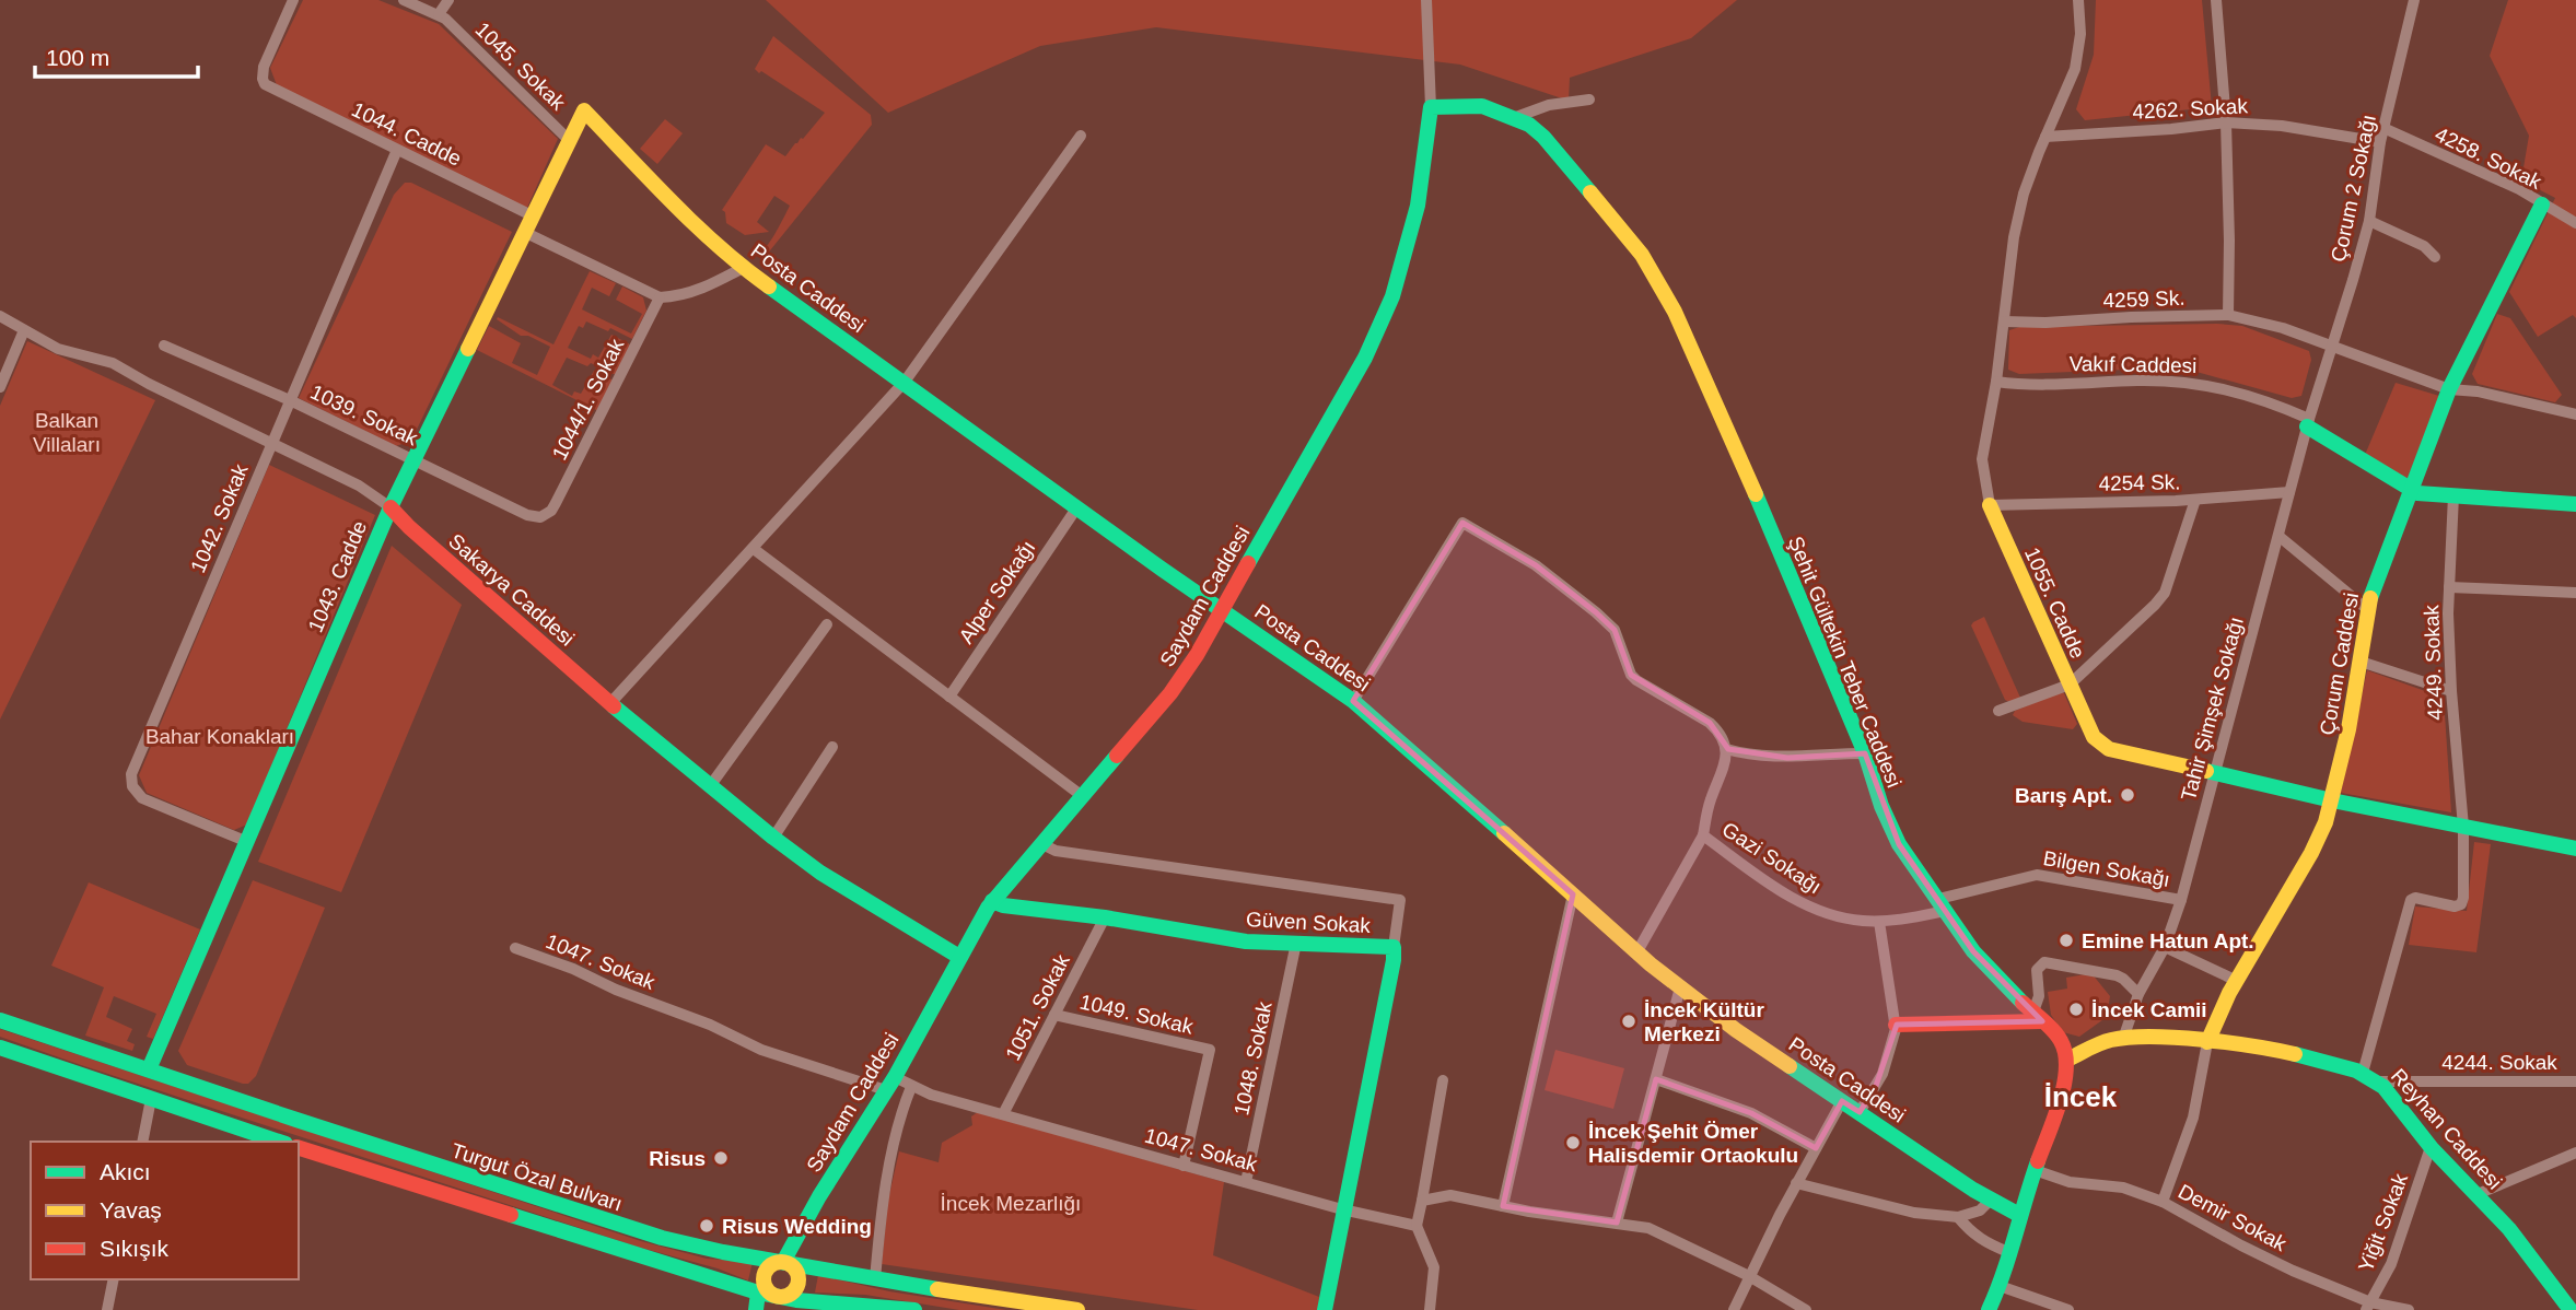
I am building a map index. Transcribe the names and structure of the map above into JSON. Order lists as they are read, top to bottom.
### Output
{
  "streets": {
    "street": [
      "1045. Sokak",
      "4262. Sokak",
      "1044. Cadde",
      "4258. Sokak",
      "Çorum 2 Sokağı",
      "Posta Caddesi",
      "4259 Sk.",
      "Vakıf Caddesi",
      "1044/1. Sokak",
      "1039. Sokak",
      "4254 Sk.",
      "1042. Sokak",
      "1043. Cadde",
      "Sakarya Caddesi",
      "Alper Sokağı",
      "Saydam Caddesi",
      "1055. Cadde",
      "Şehit Gültekin Teber Caddesi",
      "4249. Sokak",
      "Çorum Caddesi",
      "Tahir Şimşek Sokağı",
      "Gazi Sokağı",
      "Bilgen Sokağı",
      "Güven Sokak",
      "1047. Sokak",
      "1051. Sokak",
      "1049. Sokak",
      "1048. Sokak",
      "4244. Sokak",
      "Reyhan Caddesi",
      "Turgut Özal Bulvarı",
      "Demir Sokak",
      "Yiğit Sokak"
    ]
  },
  "crossings": [
    ["1045. Sokak", "1043. Cadde"],
    ["4262. Sokak", "Çorum 2 Sokağı"],
    ["4262. Sokak", "1055. Cadde"],
    ["1044. Cadde", "1042. Sokak"],
    ["1044. Cadde", "1043. Cadde"],
    ["4258. Sokak", "Çorum 2 Sokağı"],
    ["4258. Sokak", "Çorum Caddesi"],
    ["Çorum 2 Sokağı", "4259 Sk."],
    ["Çorum 2 Sokağı", "Vakıf Caddesi"],
    ["Çorum 2 Sokağı", "Tahir Şimşek Sokağı"],
    ["Posta Caddesi", "1043. Cadde"],
    ["Posta Caddesi", "Alper Sokağı"],
    ["Posta Caddesi", "Saydam Caddesi"],
    ["4259 Sk.", "1055. Cadde"],
    ["4259 Sk.", "Çorum Caddesi"],
    ["Vakıf Caddesi", "1055. Cadde"],
    ["Vakıf Caddesi", "4249. Sokak"],
    ["Vakıf Caddesi", "Çorum Caddesi"],
    ["Vakıf Caddesi", "Tahir Şimşek Sokağı"],
    ["1044/1. Sokak", "1039. Sokak"],
    ["1039. Sokak", "1042. Sokak"],
    ["1039. Sokak", "1043. Cadde"],
    ["4254 Sk.", "1055. Cadde"],
    ["4254 Sk.", "Tahir Şimşek Sokağı"],
    ["1042. Sokak", "1043. Cadde"],
    ["1042. Sokak", "Sakarya Caddesi"],
    ["1043. Cadde", "Sakarya Caddesi"],
    ["1043. Cadde", "Turgut Özal Bulvarı"],
    ["Sakarya Caddesi", "Saydam Caddesi"],
    ["Saydam Caddesi", "Şehit Gültekin Teber Caddesi"],
    ["Saydam Caddesi", "Güven Sokak"],
    ["Saydam Caddesi", "1047. Sokak"],
    ["Saydam Caddesi", "Turgut Özal Bulvarı"],
    ["1055. Cadde", "4249. Sokak"],
    ["1055. Cadde", "Çorum Caddesi"],
    ["1055. Cadde", "Tahir Şimşek Sokağı"],
    ["Şehit Gültekin Teber Caddesi", "Gazi Sokağı"],
    ["Şehit Gültekin Teber Caddesi", "Bilgen Sokağı"],
    ["Şehit Gültekin Teber Caddesi", "Reyhan Caddesi"],
    ["4249. Sokak", "4244. Sokak"],
    ["4249. Sokak", "Reyhan Caddesi"],
    ["Çorum Caddesi", "Reyhan Caddesi"],
    ["Tahir Şimşek Sokağı", "Bilgen Sokağı"],
    ["Tahir Şimşek Sokağı", "Reyhan Caddesi"],
    ["Gazi Sokağı", "Bilgen Sokağı"],
    ["Güven Sokak", "1047. Sokak"],
    ["Güven Sokak", "1051. Sokak"],
    ["Güven Sokak", "1048. Sokak"],
    ["1047. Sokak", "1051. Sokak"],
    ["1047. Sokak", "1049. Sokak"],
    ["1047. Sokak", "1048. Sokak"],
    ["1051. Sokak", "1049. Sokak"],
    ["4244. Sokak", "Reyhan Caddesi"],
    ["Reyhan Caddesi", "Yiğit Sokak"],
    ["Demir Sokak", "Yiğit Sokak"]
  ],
  "districts": ["İncek"],
  "parks": ["Balkan Villaları", "Bahar Konakları", "İncek Mezarlığı"],
  "places": [
    "Barış Apt.",
    "Emine Hatun Apt.",
    "İncek Camii",
    "İncek Kültür Merkezi",
    "İncek Şehit Ömer Halisdemir Ortaokulu",
    "Risus",
    "Risus Wedding"
  ],
  "legend": ["Akıcı", "Yavaş", "Sıkışık"],
  "scale_bar": "100 m"
}
